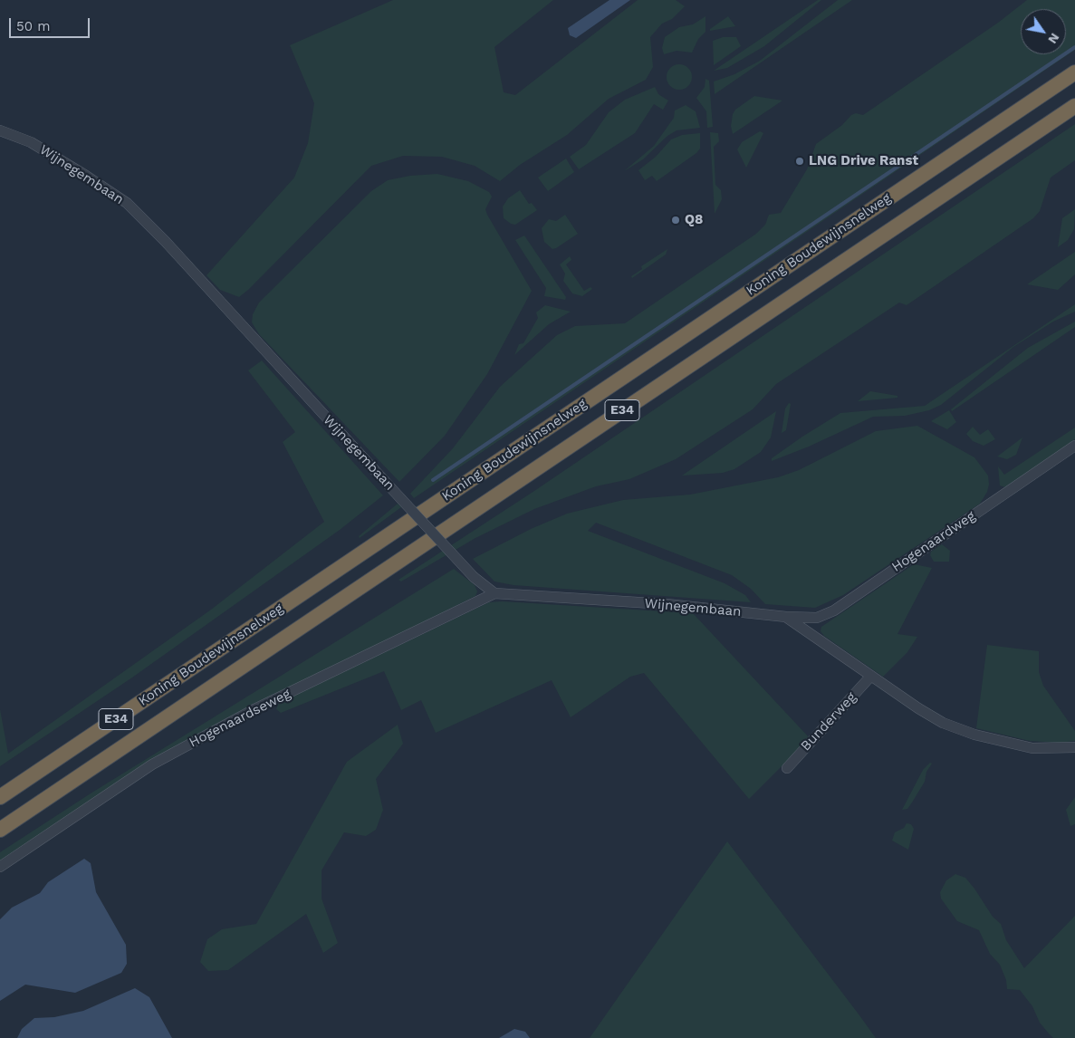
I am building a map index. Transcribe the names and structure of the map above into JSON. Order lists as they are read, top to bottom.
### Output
{
  "streets": {
    "highway": ["Koning Boudewijnsnelweg", "E34"],
    "street": [
      "Wijnegembaan",
      "Hogenaardweg",
      "Hogenaardseweg",
      "Bunderweg"
    ]
  },
  "crossings": [
    ["Wijnegembaan", "Hogenaardweg"],
    ["Wijnegembaan", "Hogenaardseweg"]
  ],
  "places": ["LNG Drive Ranst", "Q8"],
  "scale_bar": "50 m",
  "north": "bottom right"
}
